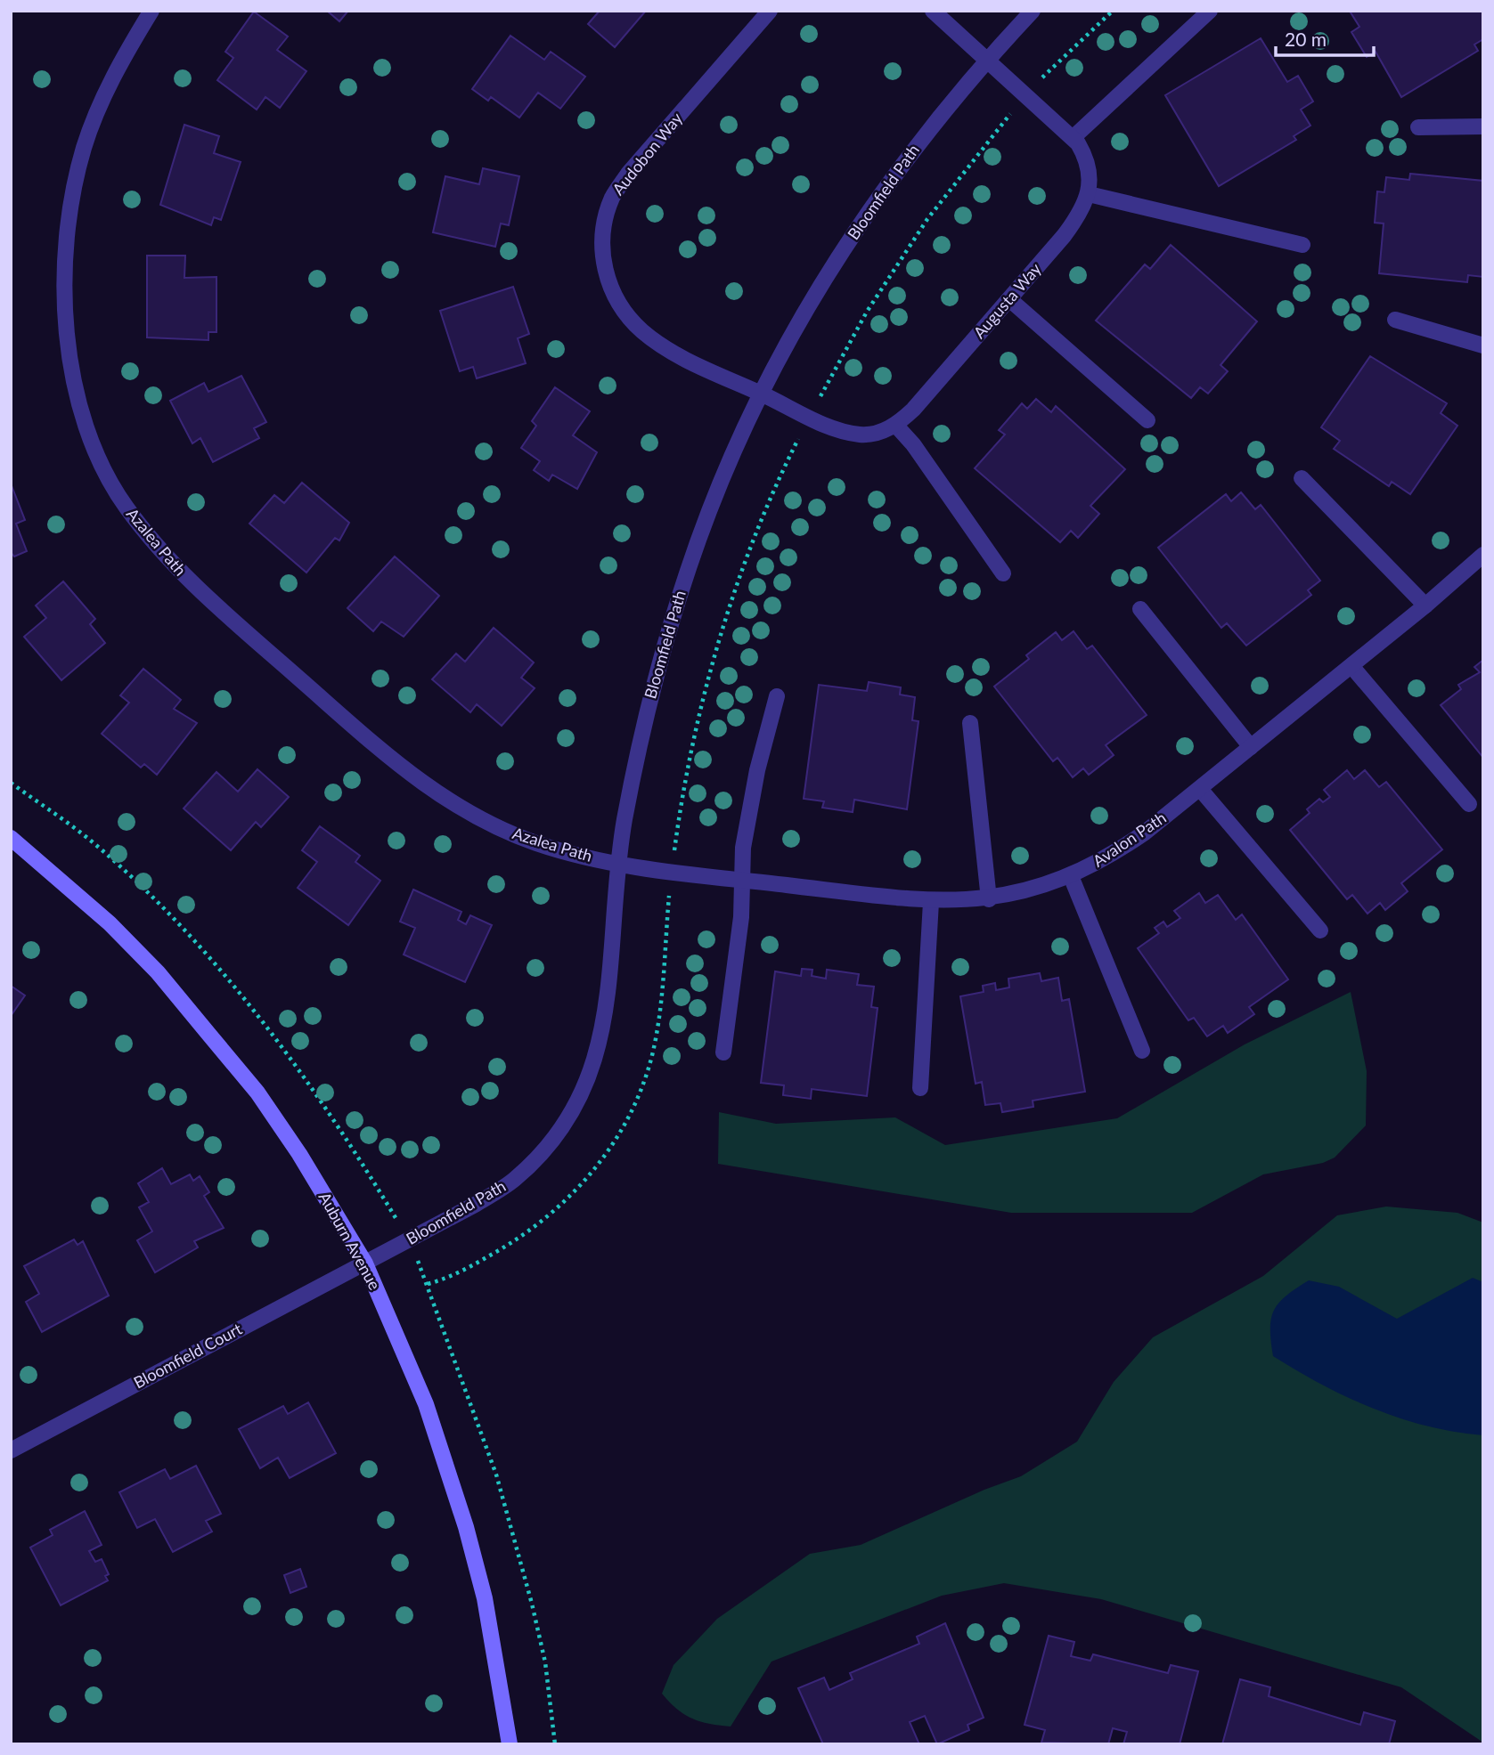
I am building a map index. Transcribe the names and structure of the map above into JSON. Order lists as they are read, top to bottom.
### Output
{
  "streets": {
    "street": [
      "Audobon Way",
      "Bloomfield Path",
      "Augusta Way",
      "Azalea Path",
      "Avalon Path",
      "Auburn Avenue",
      "Bloomfield Court"
    ]
  },
  "crossings": [
    ["Audobon Way", "Bloomfield Path"],
    ["Bloomfield Path", "Augusta Way"],
    ["Bloomfield Path", "Azalea Path"],
    ["Bloomfield Path", "Avalon Path"],
    ["Bloomfield Path", "Auburn Avenue"],
    ["Bloomfield Path", "Bloomfield Court"],
    ["Azalea Path", "Avalon Path"],
    ["Auburn Avenue", "Bloomfield Court"]
  ],
  "scale_bar": "20 m"
}
